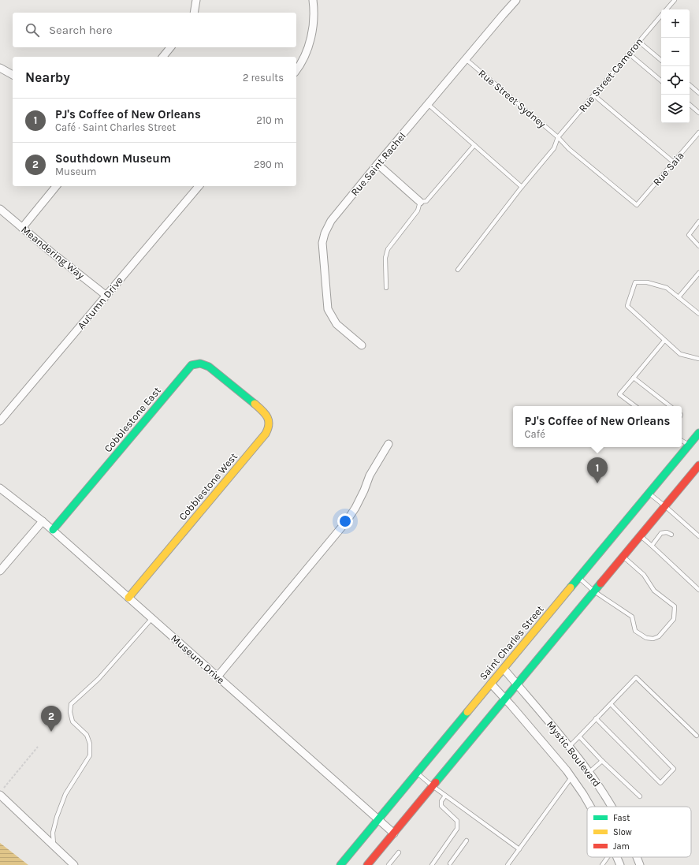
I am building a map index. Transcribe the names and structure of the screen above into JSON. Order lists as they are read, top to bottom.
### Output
{
  "streets": {
    "street": [
      "Rue Saint Rachel",
      "Meandering Way",
      "Autumn Drive",
      "Cobblestone East",
      "Cobblestone West",
      "Saint Charles Street",
      "Museum Drive",
      "Mystic Boulevard"
    ],
    "lane": ["Rue Street Cameron", "Rue Street Sydney", "Rue Saia"]
  },
  "crossings": [
    ["Rue Street Cameron", "Rue Street Sydney"],
    ["Rue Street Sydney", "Rue Saint Rachel"],
    ["Rue Street Sydney", "Rue Saia"],
    ["Meandering Way", "Autumn Drive"],
    ["Cobblestone East", "Cobblestone West"],
    ["Cobblestone East", "Museum Drive"],
    ["Cobblestone West", "Museum Drive"],
    ["Saint Charles Street", "Museum Drive"],
    ["Saint Charles Street", "Mystic Boulevard"]
  ],
  "legend": ["Fast", "Slow", "Jam"],
  "page": {
    "map_buttons": ["+", "−"],
    "search": "Search here",
    "heading": ["Nearby", "2 results"],
    "list": [
      {
        "mark": "1",
        "name": "PJ's Coffee of New Orleans",
        "note": "Café · Saint Charles Street",
        "value": "210 m"
      },
      {
        "mark": "2",
        "name": "Southdown Museum",
        "note": "Museum",
        "value": "290 m"
      }
    ],
    "popup": ["PJ's Coffee of New Orleans", "Café"],
    "pins": ["1", "2"]
  }
}
